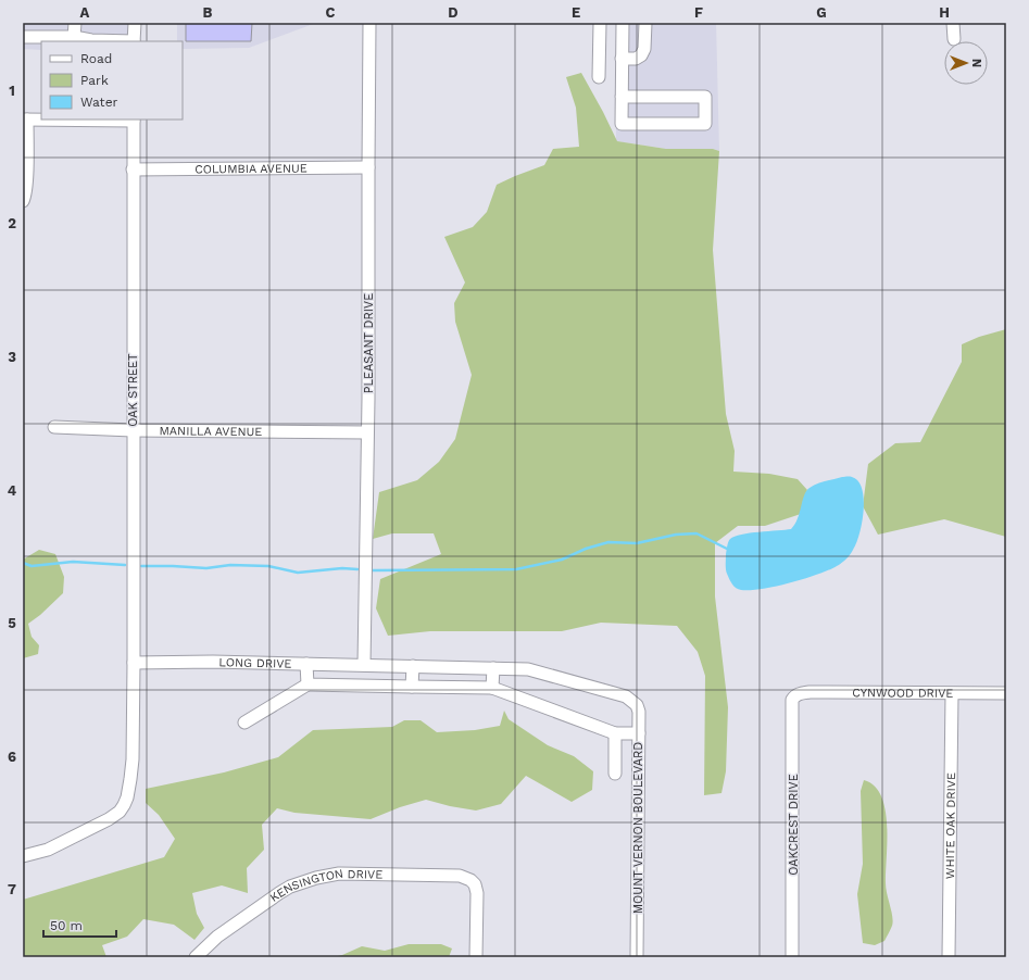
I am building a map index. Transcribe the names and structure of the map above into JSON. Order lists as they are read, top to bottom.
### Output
{
  "streets": {
    "street": [
      "COLUMBIA AVENUE",
      "PLEASANT DRIVE",
      "OAK STREET",
      "MANILLA AVENUE",
      "LONG DRIVE",
      "CYNWOOD DRIVE",
      "OAKCREST DRIVE",
      "WHITE OAK DRIVE",
      "MOUNT VERNON BOULEVARD",
      "KENSINGTON DRIVE"
    ]
  },
  "crossings": [
    ["COLUMBIA AVENUE", "PLEASANT DRIVE"],
    ["COLUMBIA AVENUE", "OAK STREET"],
    ["PLEASANT DRIVE", "MANILLA AVENUE"],
    ["PLEASANT DRIVE", "LONG DRIVE"],
    ["OAK STREET", "MANILLA AVENUE"],
    ["OAK STREET", "LONG DRIVE"],
    ["LONG DRIVE", "MOUNT VERNON BOULEVARD"],
    ["CYNWOOD DRIVE", "OAKCREST DRIVE"],
    ["CYNWOOD DRIVE", "WHITE OAK DRIVE"]
  ],
  "legend": ["Road", "Park", "Water"],
  "scale_bar": "50 m",
  "north": "right",
  "grid": {
    "columns": [
      "A",
      "B",
      "C",
      "D",
      "E",
      "F",
      "G",
      "H"
    ],
    "rows": [
      "1",
      "2",
      "3",
      "4",
      "5",
      "6",
      "7"
    ]
  }
}
